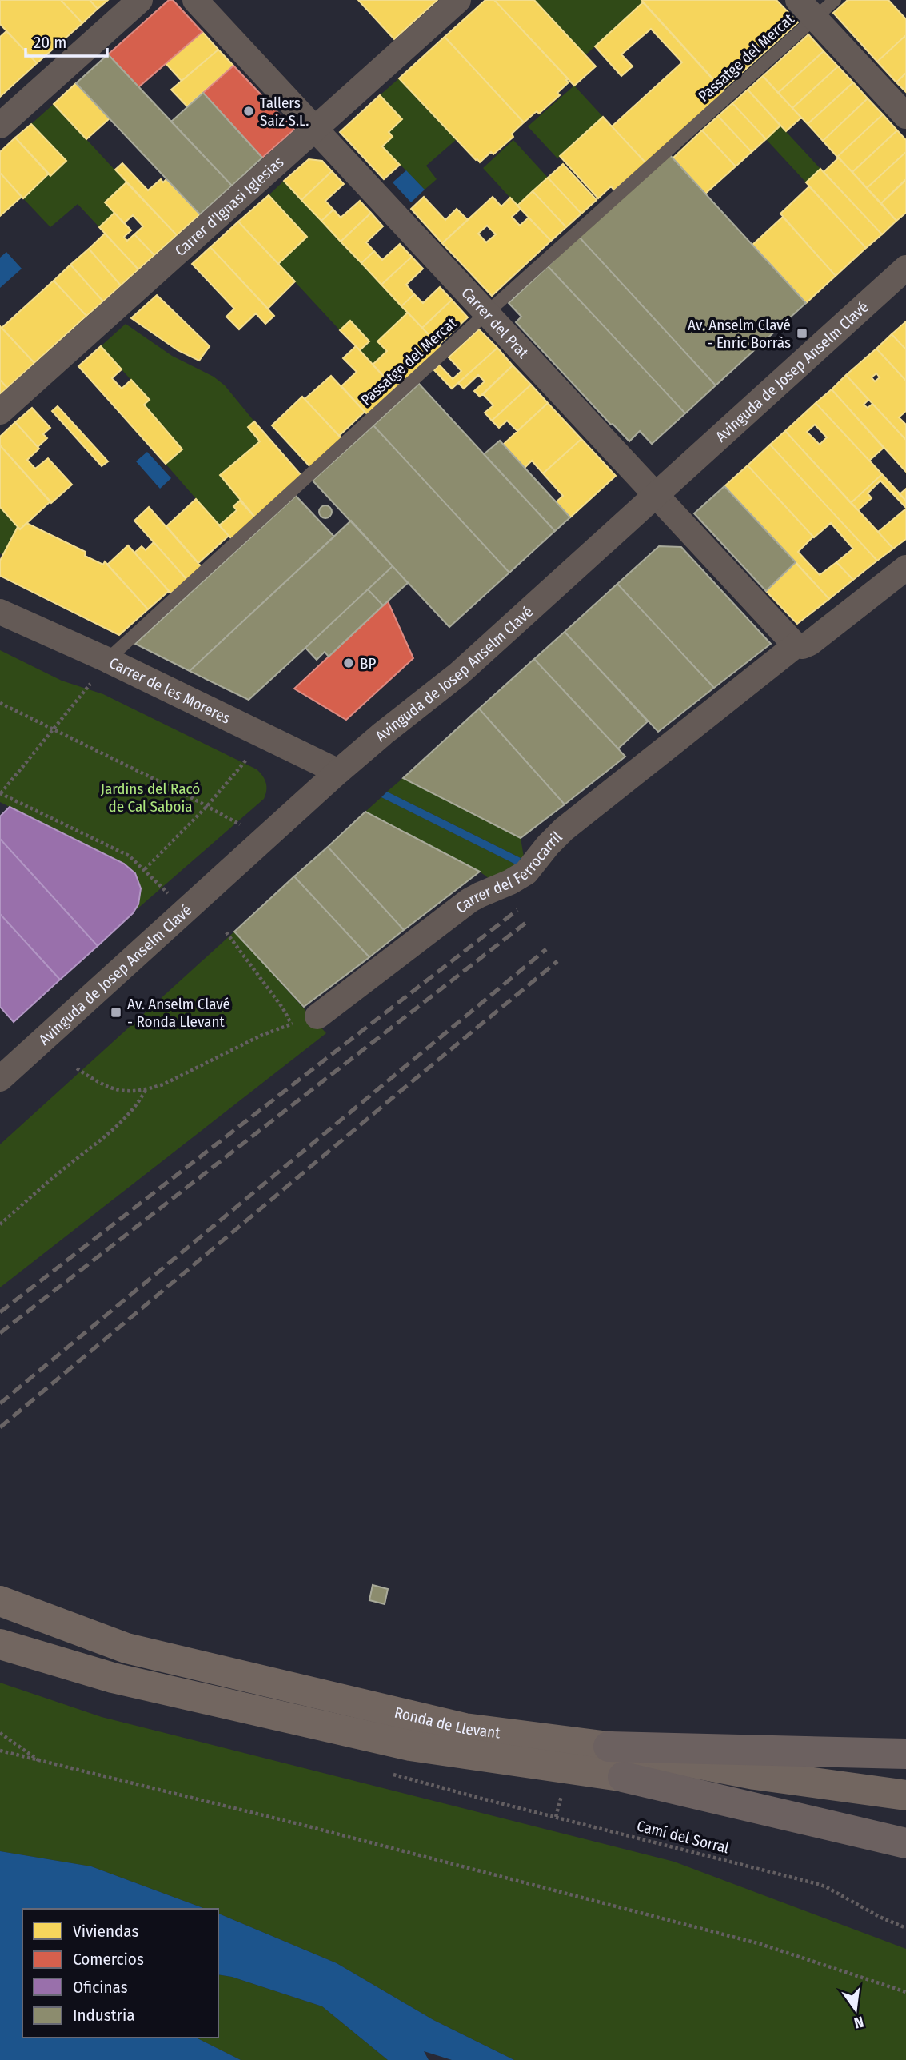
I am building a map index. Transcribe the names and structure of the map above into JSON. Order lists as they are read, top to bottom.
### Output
{
  "streets": {
    "main road": ["Ronda de Llevant"],
    "street": [
      "Carrer d'Ignasi Iglesias",
      "Carrer del Prat",
      "Avinguda de Josep Anselm Clavé",
      "Carrer de les Moreres",
      "Carrer del Ferrocarril"
    ],
    "lane": ["Passatge del Mercat"],
    "path": ["Camí del Sorral"]
  },
  "crossings": [
    ["Passatge del Mercat", "Carrer del Prat"],
    ["Passatge del Mercat", "Carrer de les Moreres"],
    ["Carrer d'Ignasi Iglesias", "Carrer del Prat"],
    ["Carrer del Prat", "Avinguda de Josep Anselm Clavé"],
    ["Carrer del Prat", "Carrer del Ferrocarril"],
    ["Avinguda de Josep Anselm Clavé", "Carrer de les Moreres"]
  ],
  "parks": ["Jardins del Racó de Cal Saboia"],
  "places": {
    "other": ["Tallers Saiz S.L.", "BP"],
    "transit": ["Av. Anselm Clavé - Enric Borràs", "Av. Anselm Clavé - Ronda Llevant"]
  },
  "legend": [
    "Viviendas",
    "Comercios",
    "Oficinas",
    "Industria"
  ],
  "scale_bar": "20 m",
  "north": "bottom"
}
